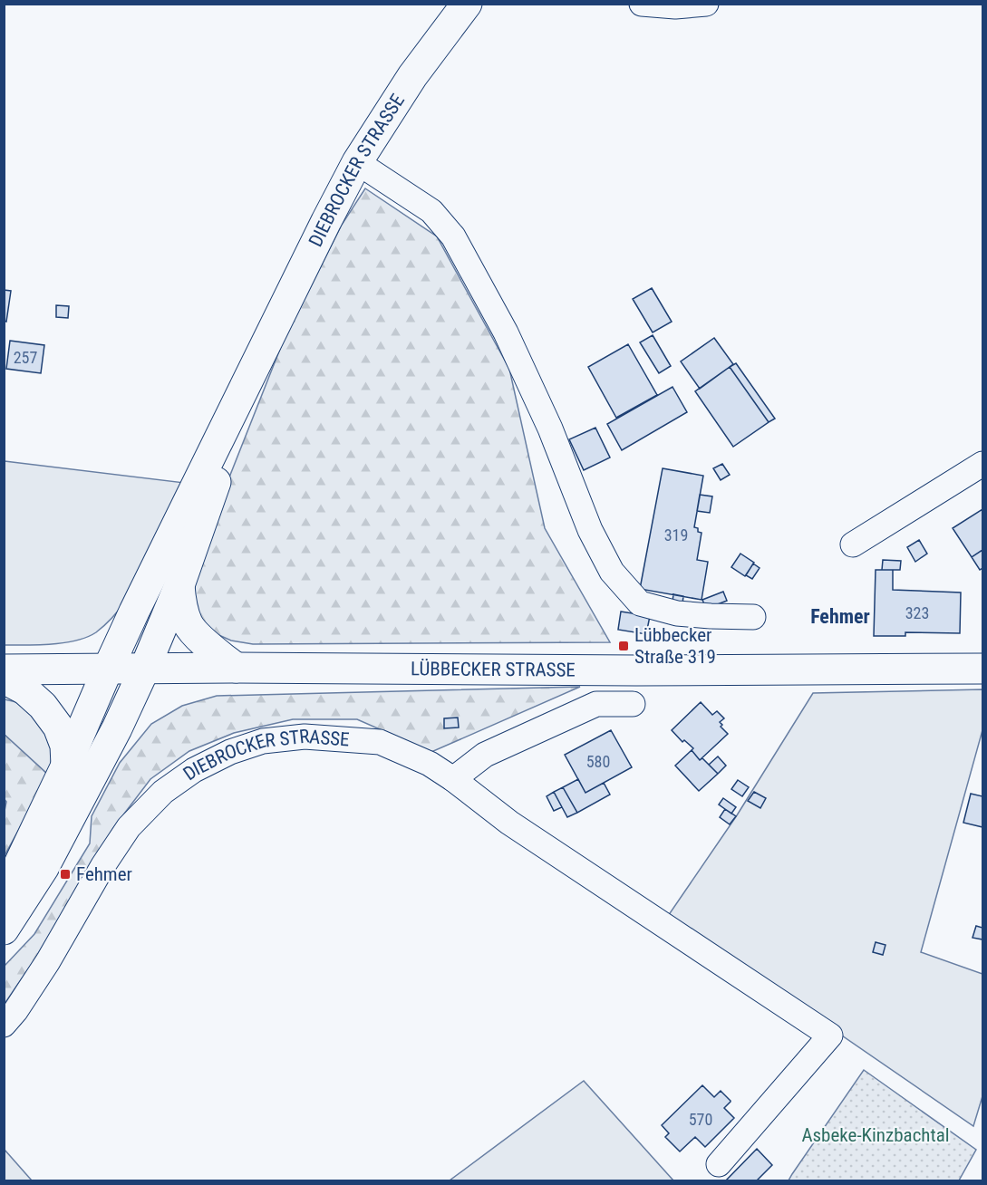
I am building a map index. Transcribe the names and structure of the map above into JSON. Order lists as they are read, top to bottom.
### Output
{
  "streets": {
    "main road": ["DIEBROCKER STRASSE", "LÜBBECKER STRASSE"]
  },
  "crossings": [
    ["DIEBROCKER STRASSE", "LÜBBECKER STRASSE"]
  ],
  "districts": ["Fehmer"],
  "parks": ["Asbeke-Kinzbachtal"],
  "places": {
    "transit": ["Lübbecker Straße 319", "Fehmer"]
  },
  "house_numbers": [
    "257",
    "319",
    "323",
    "580",
    "570"
  ]
}
